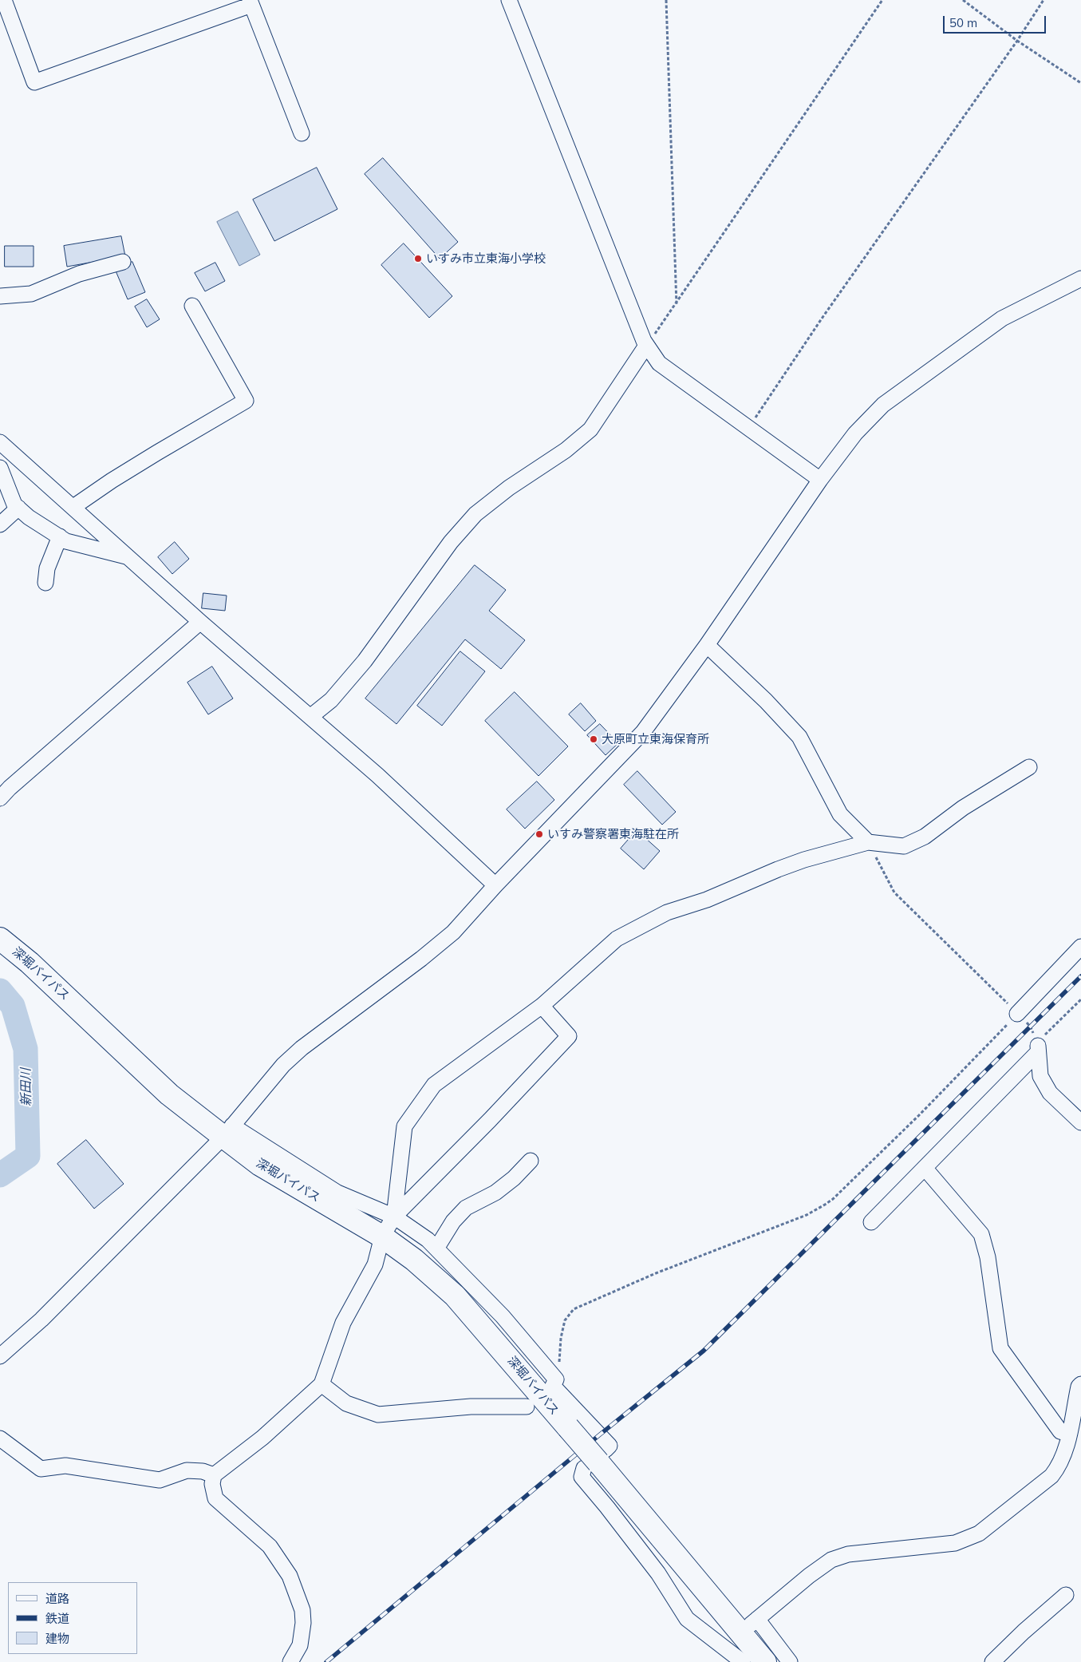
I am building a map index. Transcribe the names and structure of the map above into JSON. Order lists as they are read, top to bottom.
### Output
{
  "streets": {
    "highway": ["深堀バイパス"]
  },
  "water": ["新田川"],
  "places": ["いすみ市立東海小学校", "大原町立東海保育所", "いすみ警察署東海駐在所"],
  "legend": ["道路", "鉄道", "建物"],
  "scale_bar": "50 m"
}
